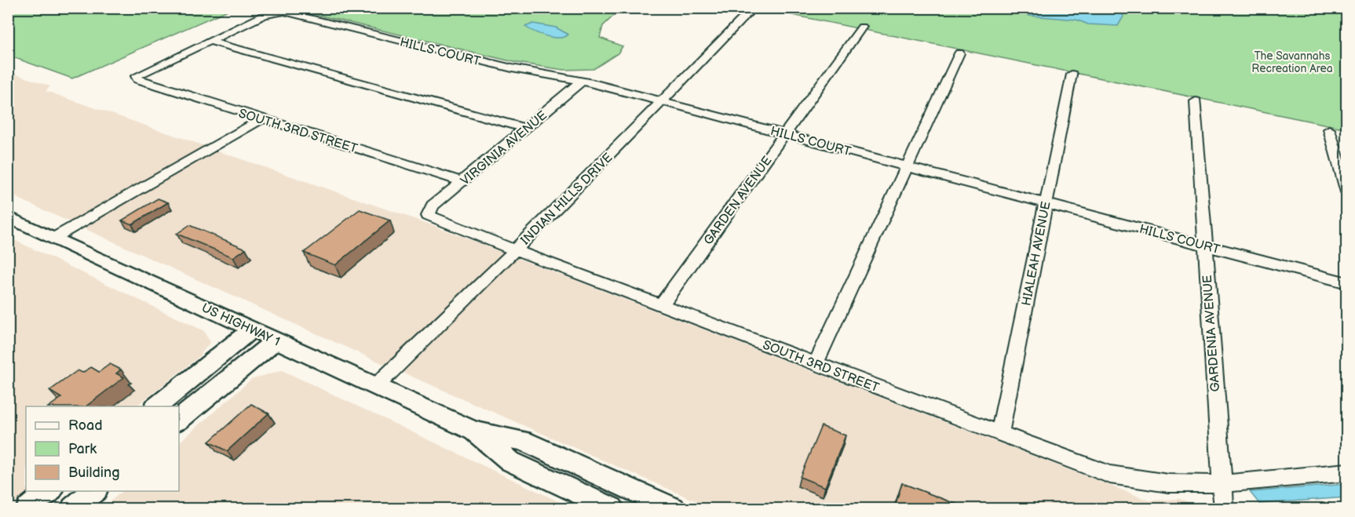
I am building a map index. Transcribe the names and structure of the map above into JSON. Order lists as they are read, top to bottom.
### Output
{
  "streets": {
    "main road": ["US HIGHWAY 1"],
    "street": [
      "HILLS COURT",
      "SOUTH 3RD STREET",
      "VIRGINIA AVENUE",
      "INDIAN HILLS DRIVE",
      "GARDEN AVENUE",
      "HIALEAH AVENUE",
      "GARDENIA AVENUE"
    ]
  },
  "crossings": [
    ["HILLS COURT", "SOUTH 3RD STREET"],
    ["HILLS COURT", "VIRGINIA AVENUE"],
    ["HILLS COURT", "INDIAN HILLS DRIVE"],
    ["HILLS COURT", "GARDEN AVENUE"],
    ["HILLS COURT", "HIALEAH AVENUE"],
    ["HILLS COURT", "GARDENIA AVENUE"],
    ["SOUTH 3RD STREET", "VIRGINIA AVENUE"],
    ["SOUTH 3RD STREET", "INDIAN HILLS DRIVE"],
    ["SOUTH 3RD STREET", "GARDEN AVENUE"],
    ["SOUTH 3RD STREET", "HIALEAH AVENUE"],
    ["SOUTH 3RD STREET", "GARDENIA AVENUE"],
    ["INDIAN HILLS DRIVE", "US HIGHWAY 1"]
  ],
  "parks": ["The Savannahs Recreation Area"],
  "legend": ["Road", "Park", "Building"]
}
